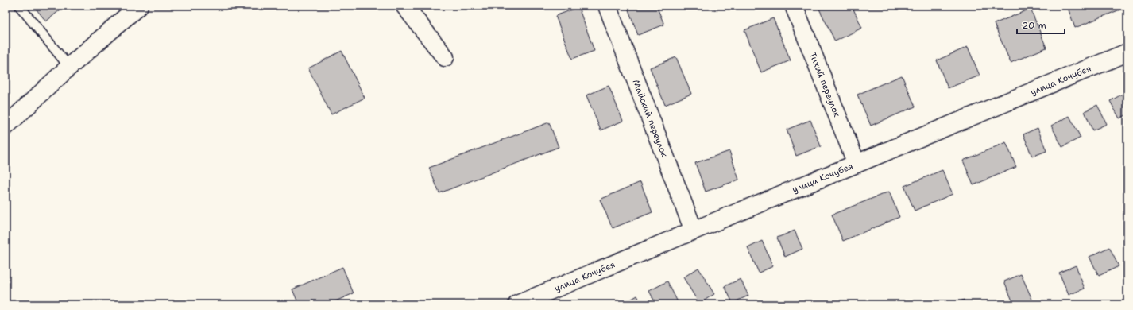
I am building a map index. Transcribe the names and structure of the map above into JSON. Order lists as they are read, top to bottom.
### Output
{
  "streets": {
    "street": ["улица Кочубея", "Тихий переулок", "Майский переулок"]
  },
  "crossings": [
    ["улица Кочубея", "Тихий переулок"],
    ["улица Кочубея", "Майский переулок"]
  ],
  "scale_bar": "20 m"
}
